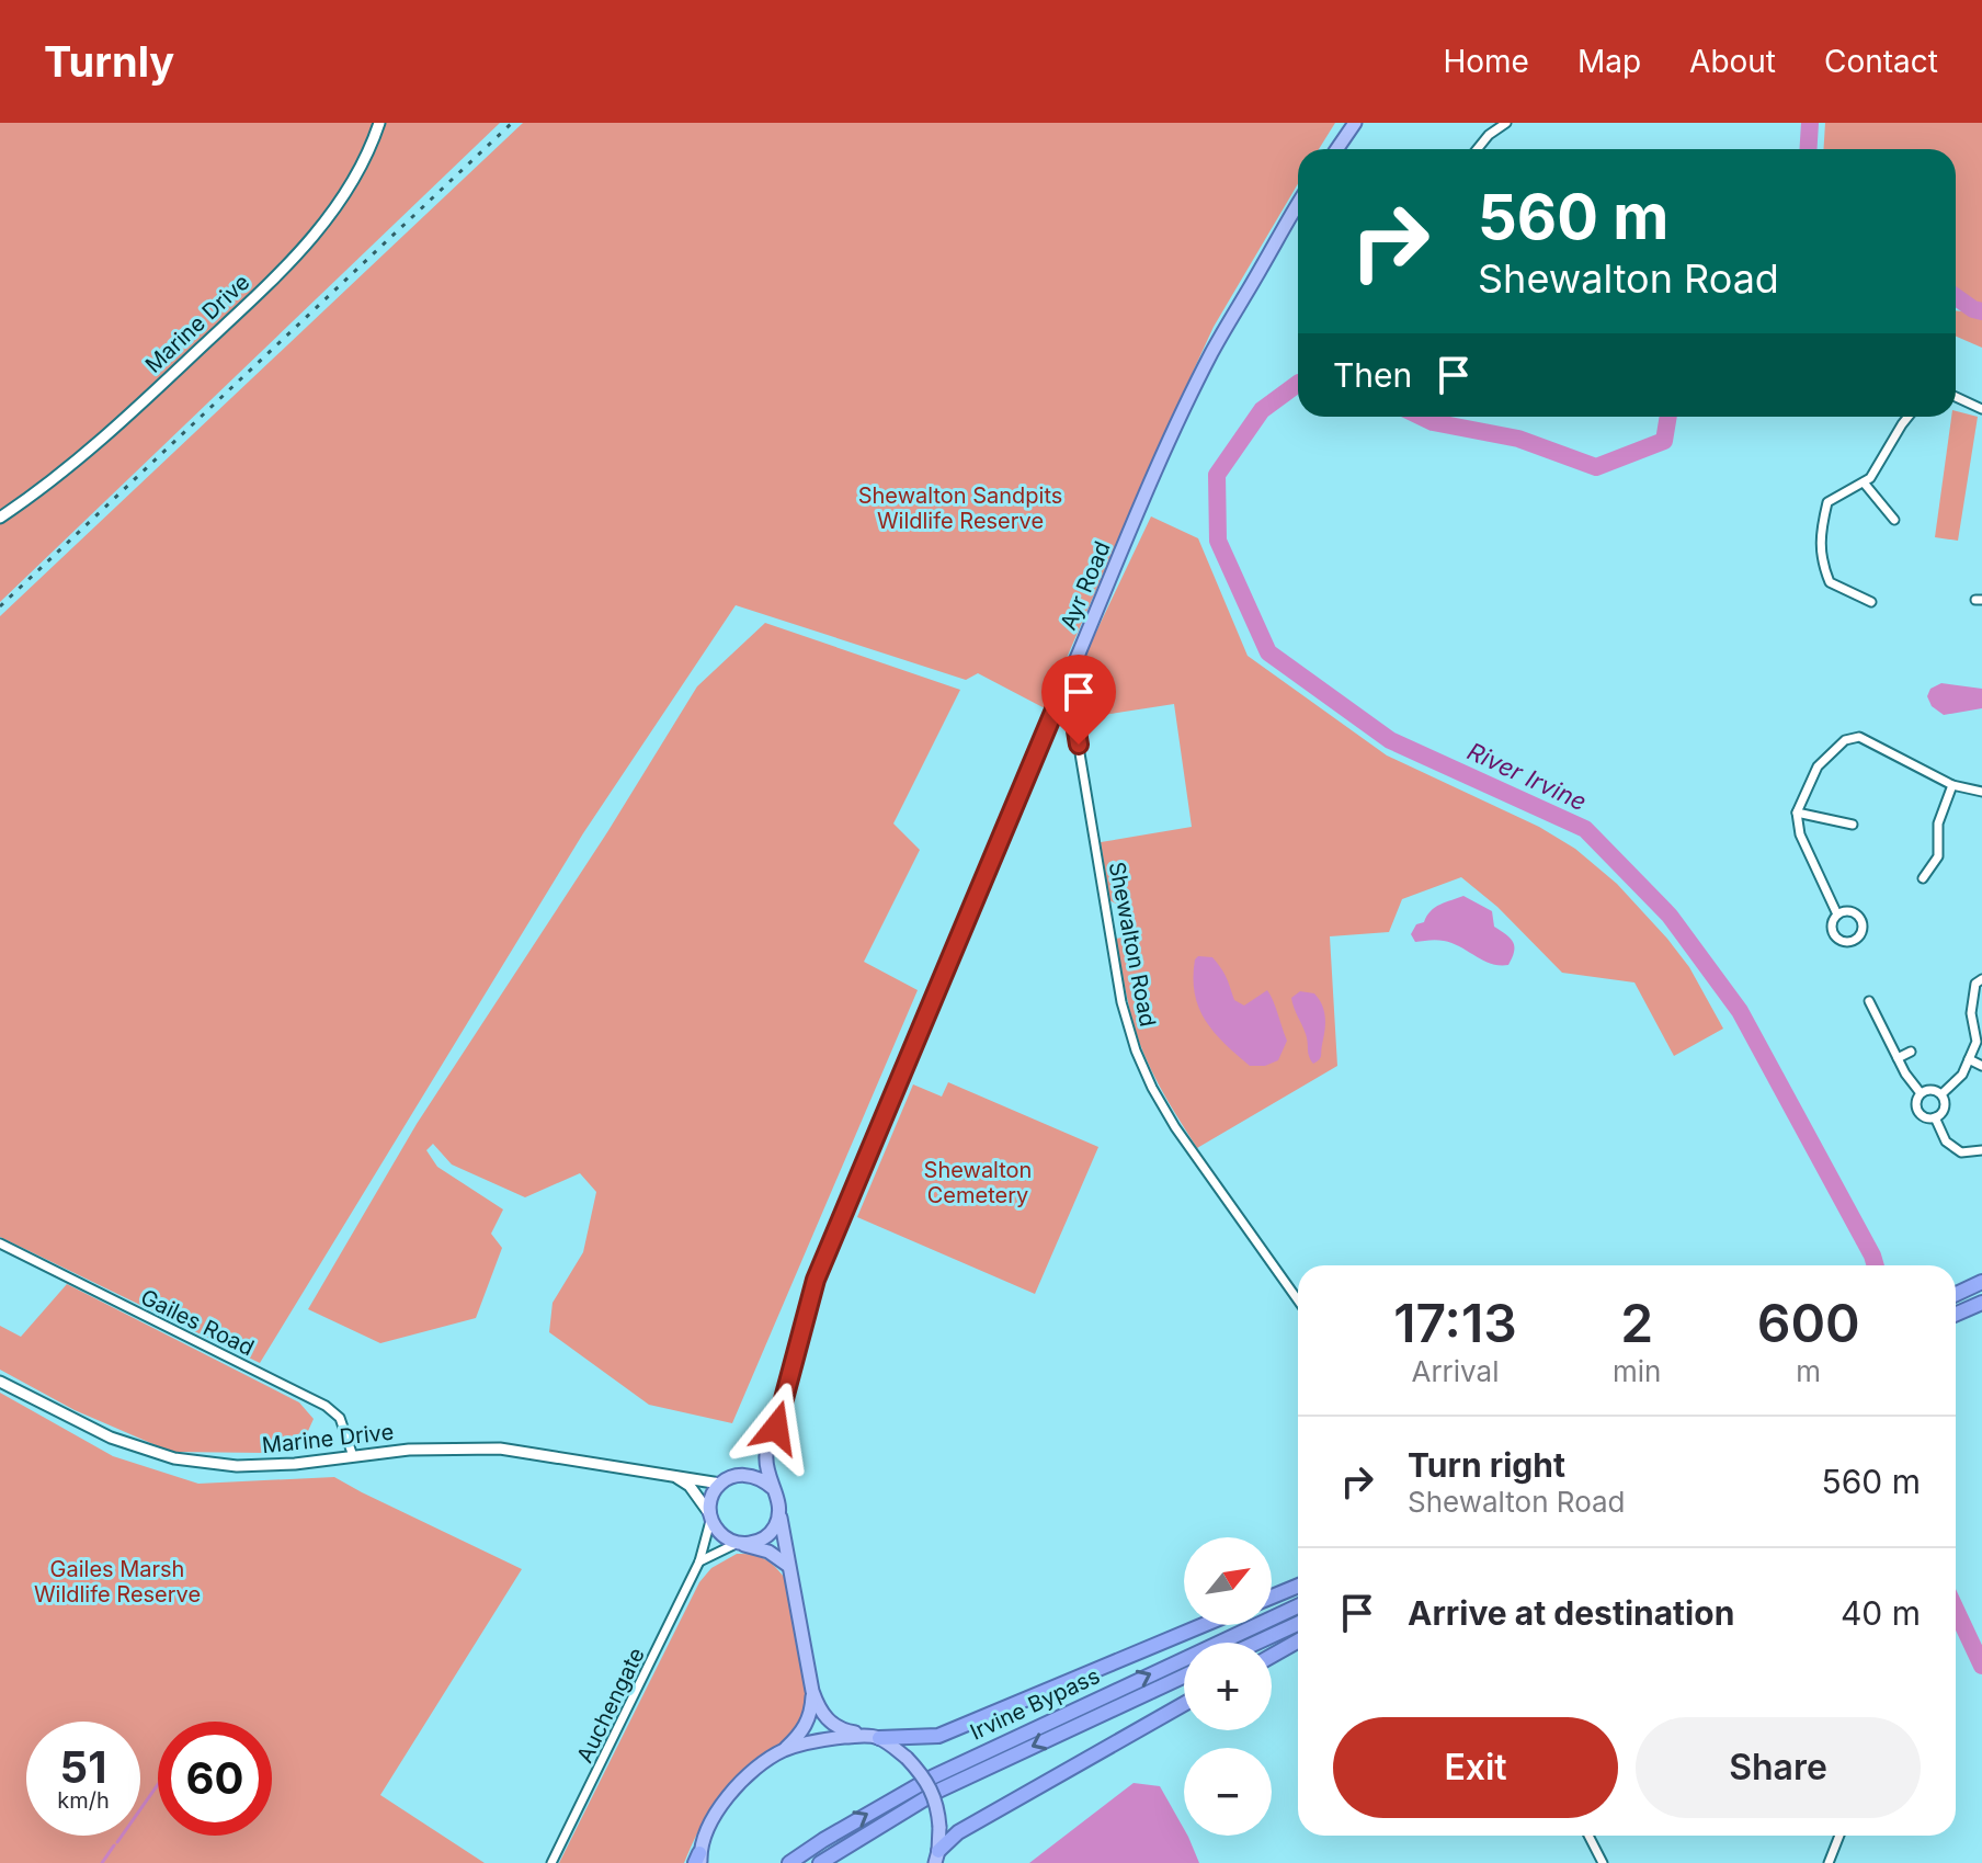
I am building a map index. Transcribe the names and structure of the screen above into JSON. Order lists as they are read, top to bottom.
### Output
{
  "streets": {
    "highway": ["Irvine Bypass"],
    "main road": ["Ayr Road"],
    "street": [
      "Marine Drive",
      "Shewalton Road",
      "Gailes Road",
      "Auchengate"
    ]
  },
  "crossings": [
    ["Marine Drive", "Gailes Road"],
    ["Marine Drive", "Auchengate"],
    ["Ayr Road", "Shewalton Road"]
  ],
  "water": ["River Irvine"],
  "parks": ["Shewalton Sandpits Wildlife Reserve", "Shewalton Cemetery", "Gailes Marsh Wildlife Reserve"],
  "north": "top right",
  "page": {
    "header": "Turnly",
    "nav": [
      "Home",
      "Map",
      "About",
      "Contact"
    ],
    "turn": ["560 m", "Shewalton Road"],
    "then": "Then",
    "eta": [
      "17:13",
      "Arrival",
      "2",
      "min",
      "600",
      "m"
    ],
    "list": [
      {
        "name": "Turn right",
        "note": "Shewalton Road",
        "value": "560 m"
      },
      {
        "name": "Arrive at destination",
        "value": "40 m"
      }
    ],
    "map_buttons": ["+", "−"],
    "buttons": ["Exit", "Share"],
    "speed": "51 km/h",
    "limit": "60"
  }
}
